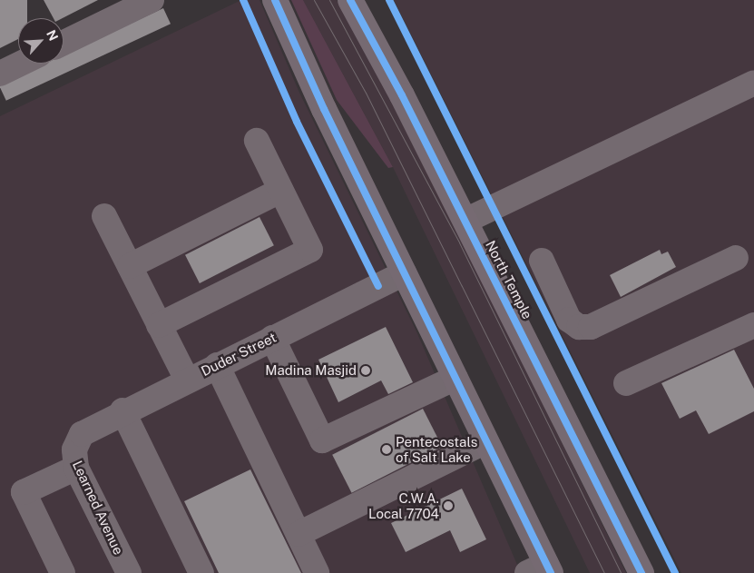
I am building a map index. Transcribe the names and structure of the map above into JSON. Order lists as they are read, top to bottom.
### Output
{
  "streets": {
    "main road": ["North Temple"],
    "street": ["Duder Street", "Learned Avenue"]
  },
  "crossings": [
    ["Duder Street", "Learned Avenue"]
  ],
  "places": ["Madina Masjid", "Pentecostals of Salt Lake", "C.W.A. Local 7704"],
  "north": "top right"
}
